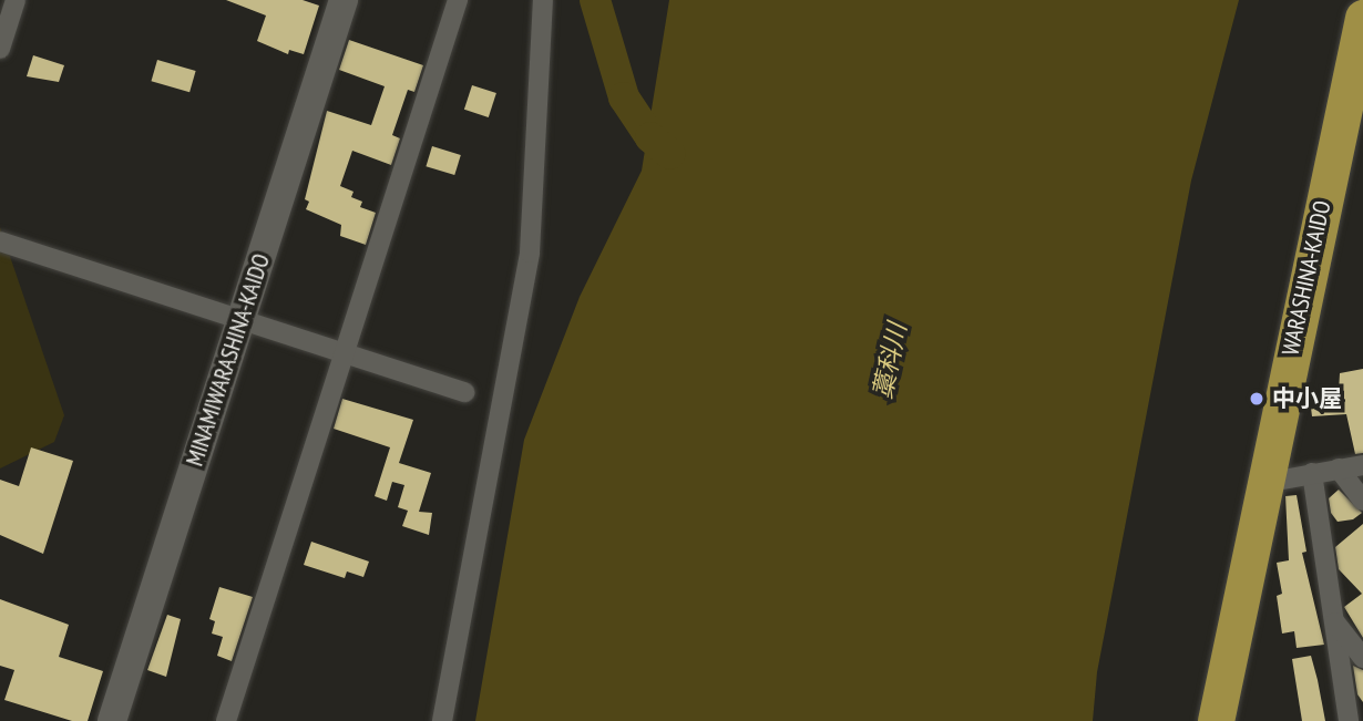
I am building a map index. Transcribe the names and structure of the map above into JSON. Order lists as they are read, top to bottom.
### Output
{
  "streets": {
    "highway": ["WARASHINA-KAIDO"],
    "main road": ["MINAMIWARASHINA-KAIDO"]
  },
  "water": ["藁科川"],
  "places": ["中小屋"]
}
